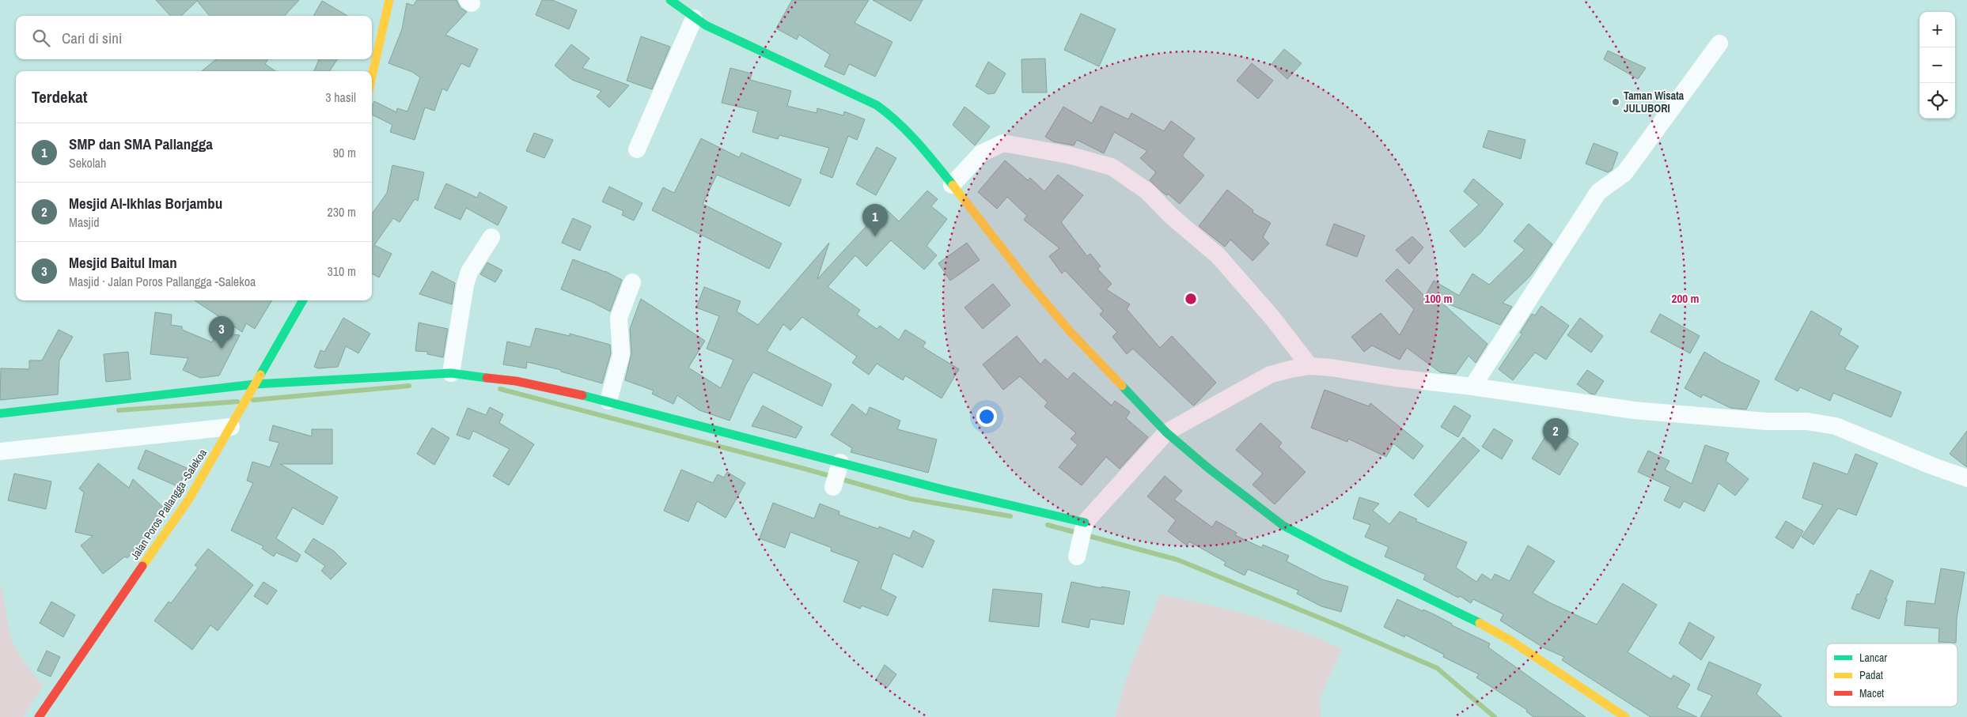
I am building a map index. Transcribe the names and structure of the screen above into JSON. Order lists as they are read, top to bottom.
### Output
{
  "streets": {
    "street": ["Jalan Poros Pallangga -Salekoa"]
  },
  "places": ["Taman Wisata JULUBORI"],
  "legend": ["Lancar", "Padat", "Macet"],
  "page": {
    "map_buttons": ["+", "−"],
    "search": "Cari di sini",
    "heading": ["Terdekat", "3 hasil"],
    "list": [
      {
        "mark": "1",
        "name": "SMP dan SMA Pallangga",
        "note": "Sekolah",
        "value": "90 m"
      },
      {
        "mark": "2",
        "name": "Mesjid Al-Ikhlas Borjambu",
        "note": "Masjid",
        "value": "230 m"
      },
      {
        "mark": "3",
        "name": "Mesjid Baitul Iman",
        "note": "Masjid · Jalan Poros Pallangga -Salekoa",
        "value": "310 m"
      }
    ],
    "pins": ["1", "3", "2"]
  },
  "rings": ["100 m", "200 m"]
}
